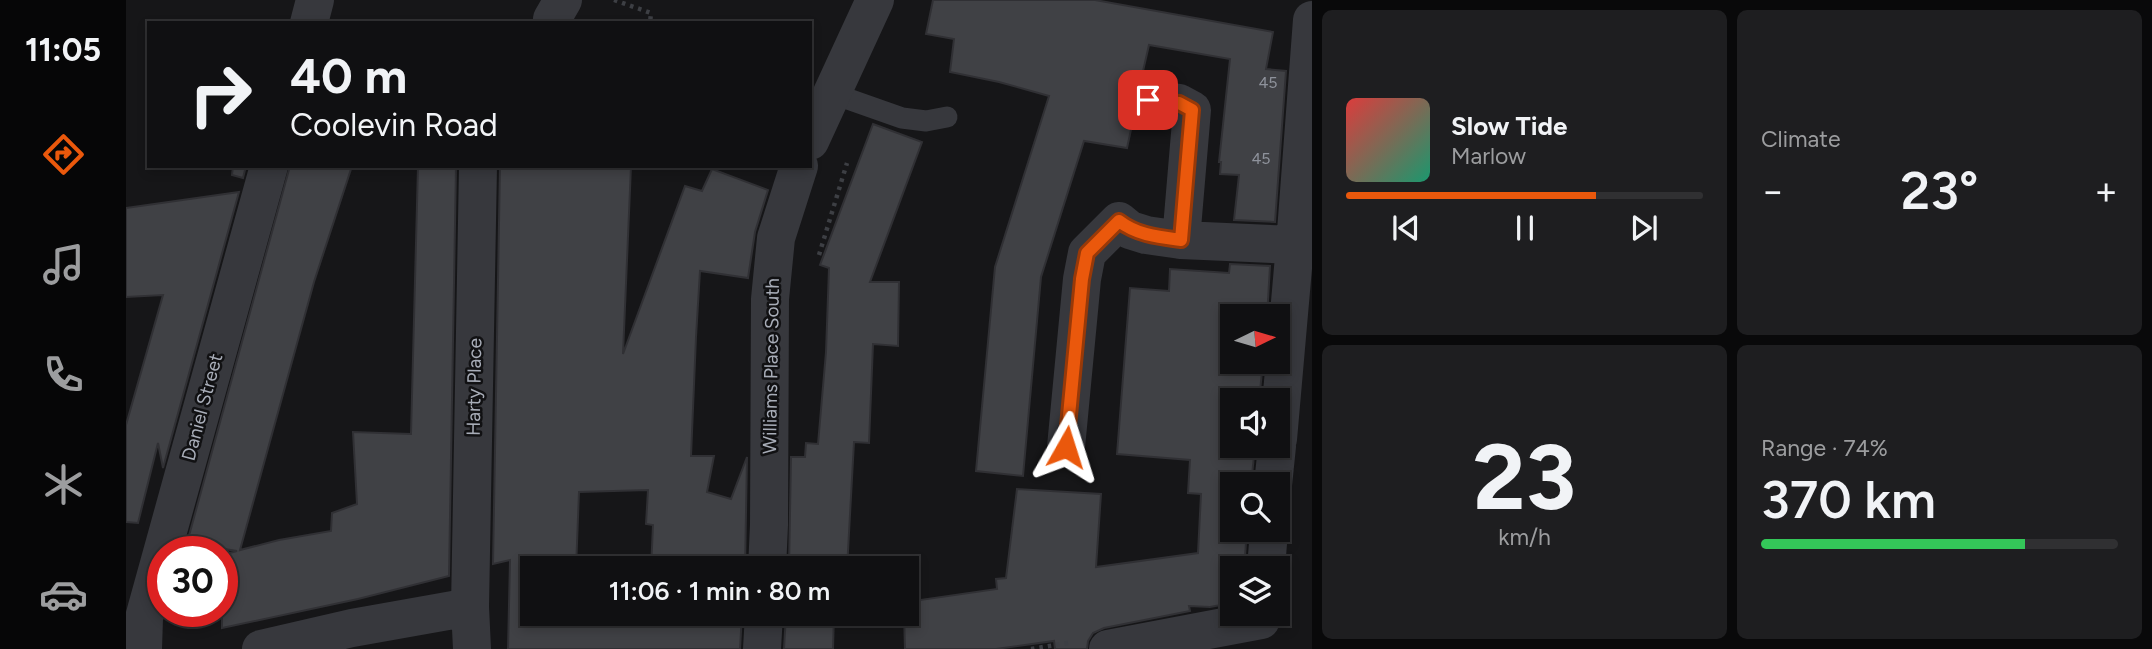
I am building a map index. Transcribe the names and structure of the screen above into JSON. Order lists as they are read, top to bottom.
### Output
{
  "streets": {
    "street": ["Williams Place South", "Harty Place", "Daniel Street"]
  },
  "house_numbers": ["45", "45"],
  "north": "right",
  "page": {
    "tabs": "11:05",
    "tile": [
      "Climate",
      ["23", "km/h"],
      ["Range · 74%", "370 km"]
    ],
    "turn": ["40 m", "Coolevin Road"],
    "song": ["Slow Tide", "Marlow"],
    "heat": ["−", "23°", "+"],
    "limit": "30",
    "trip": "11:06 · 1 min · 80 m"
  }
}
